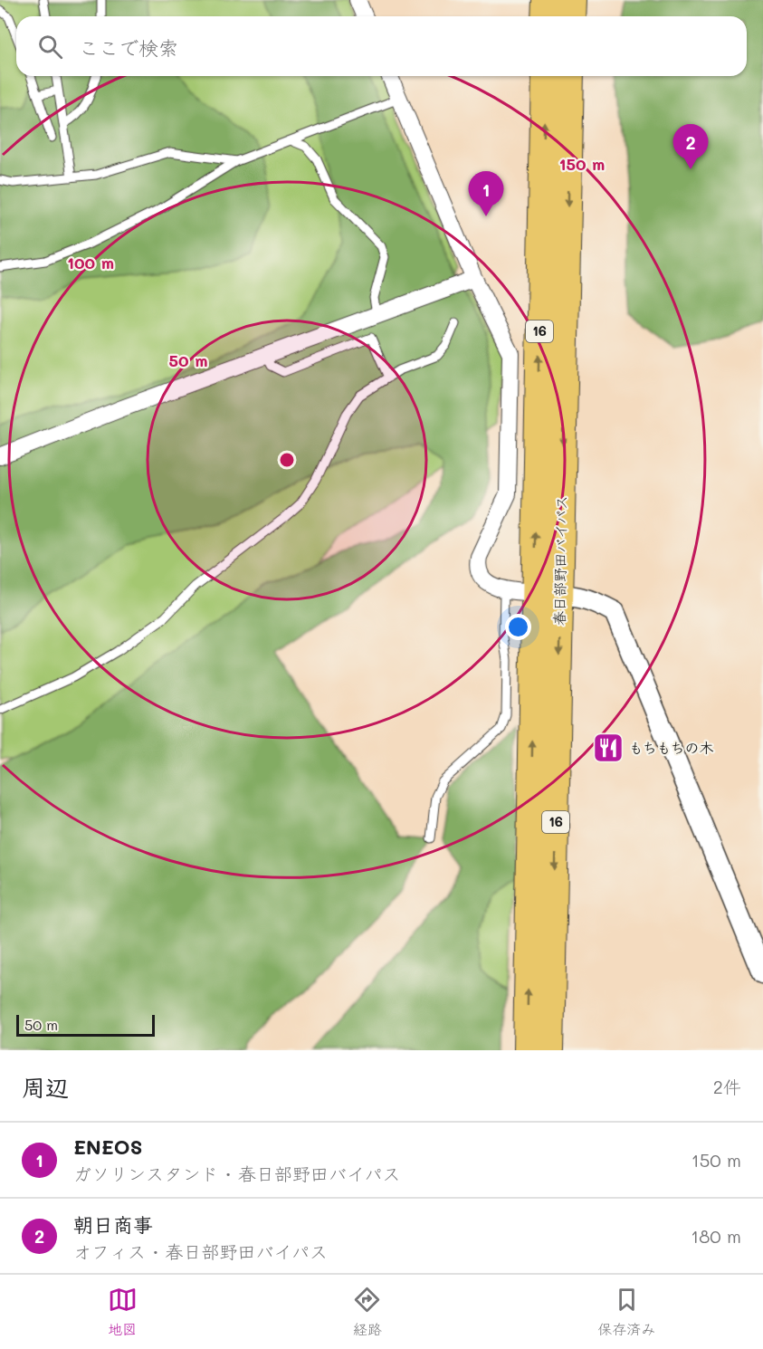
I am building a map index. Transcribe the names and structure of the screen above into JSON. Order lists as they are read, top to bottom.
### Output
{
  "streets": {
    "highway": ["16", "春日部野田バイパス"]
  },
  "places": {
    "restaurant": ["もちもちの木"]
  },
  "scale_bar": "50 m",
  "page": {
    "search": "ここで検索",
    "pins": ["2", "1"],
    "scale": "50 m",
    "heading": ["周辺", "2件"],
    "list": [
      {
        "mark": "1",
        "name": "ENEOS",
        "note": "ガソリンスタンド · 春日部野田バイパス",
        "value": "150 m"
      },
      {
        "mark": "2",
        "name": "朝日商事",
        "note": "オフィス · 春日部野田バイパス",
        "value": "180 m"
      }
    ],
    "nav": ["地図", "経路", "保存済み"]
  },
  "rings": ["150 m", "100 m", "50 m"]
}
